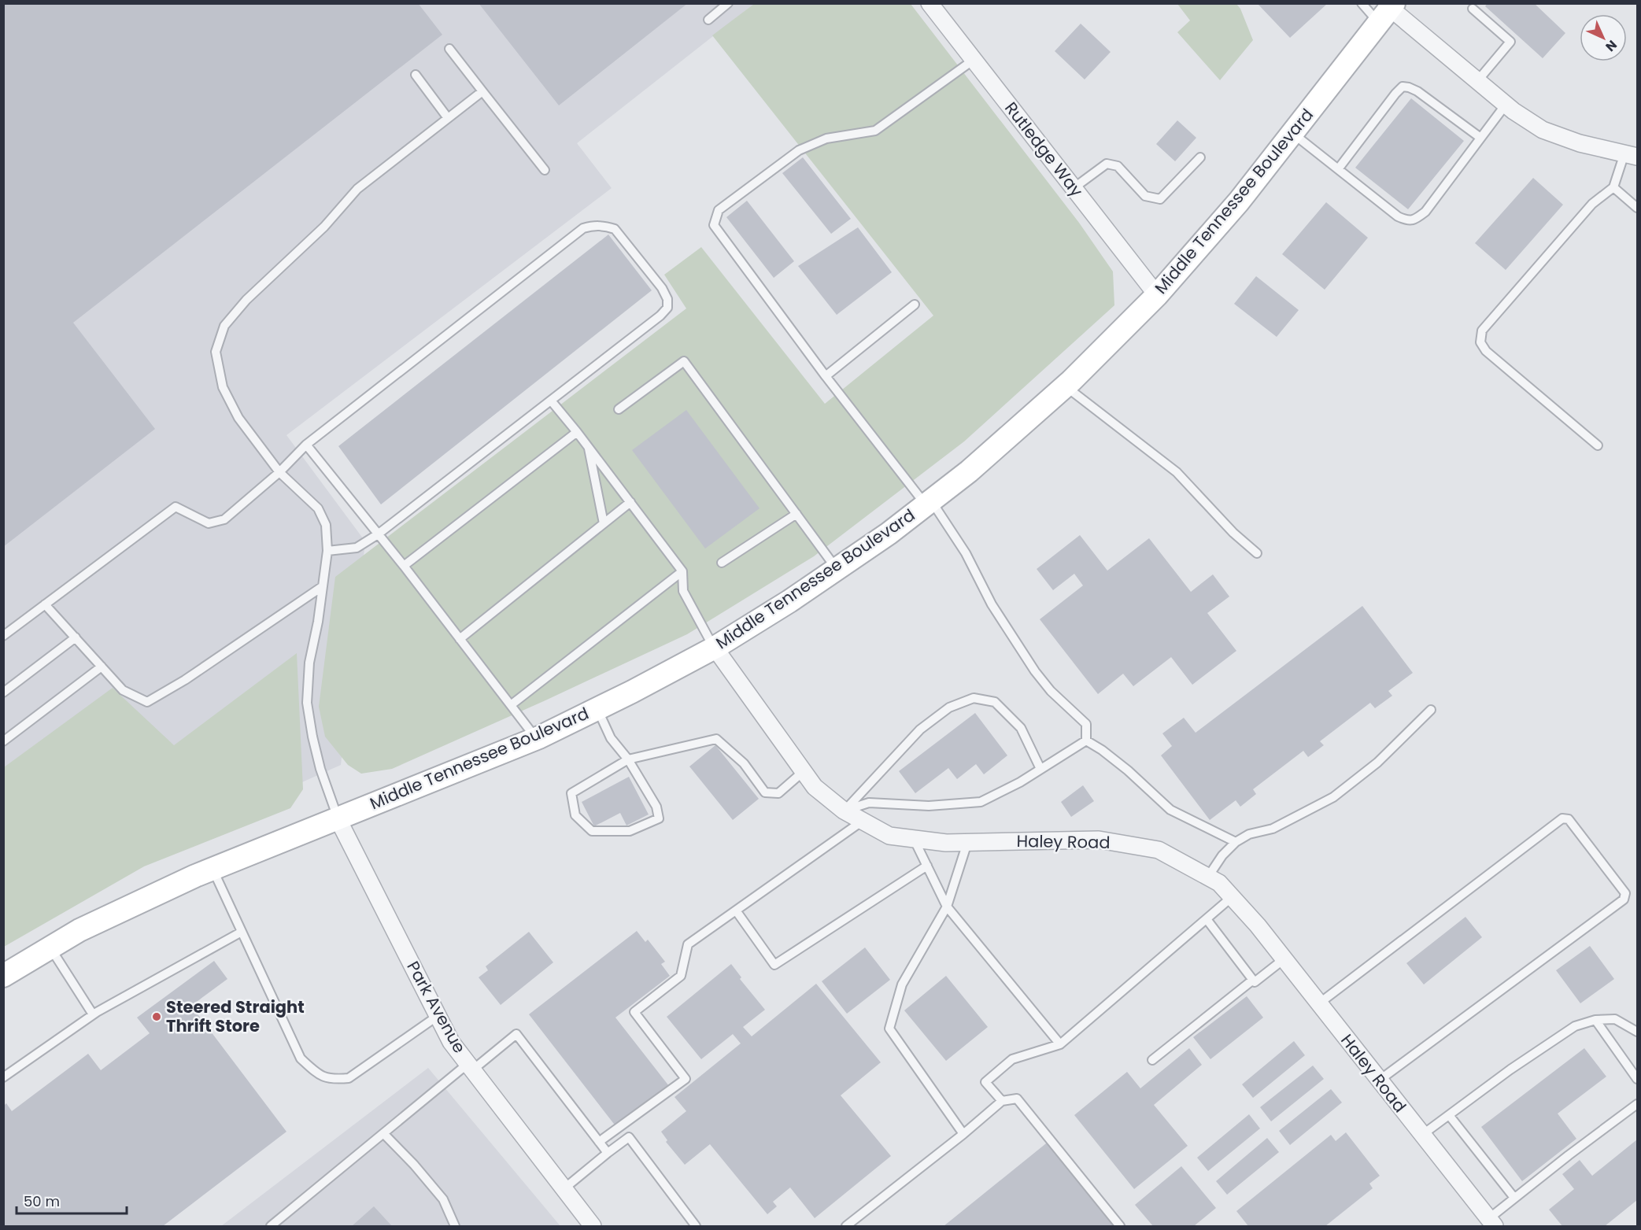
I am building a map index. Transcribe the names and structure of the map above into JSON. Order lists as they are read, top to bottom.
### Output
{
  "streets": {
    "main road": ["Middle Tennessee Boulevard"],
    "street": ["Rutledge Way", "Haley Road", "Park Avenue"]
  },
  "crossings": [
    ["Rutledge Way", "Middle Tennessee Boulevard"],
    ["Middle Tennessee Boulevard", "Haley Road"],
    ["Middle Tennessee Boulevard", "Park Avenue"]
  ],
  "places": ["Steered Straight Thrift Store"],
  "scale_bar": "50 m",
  "north": "bottom right"
}
